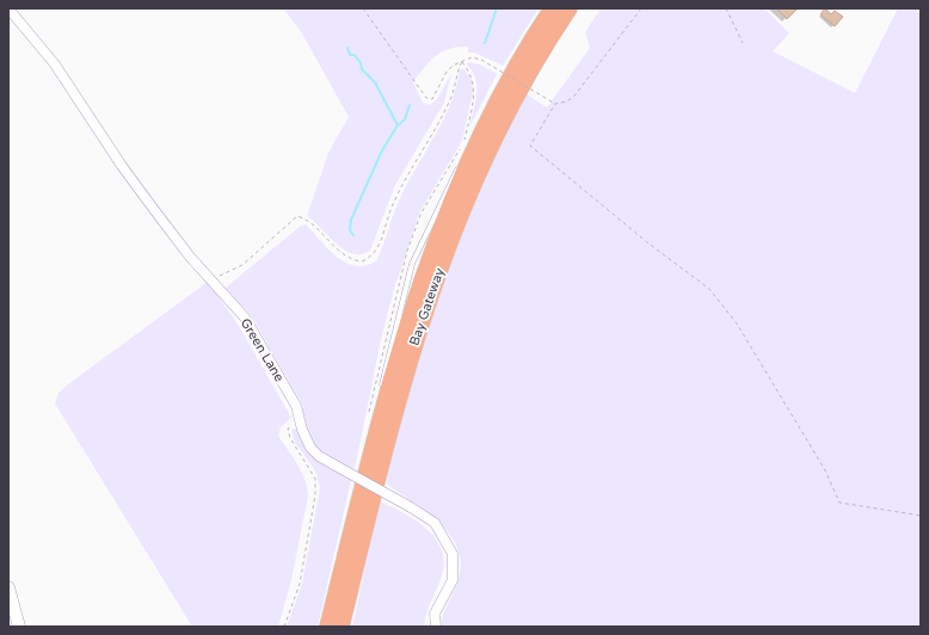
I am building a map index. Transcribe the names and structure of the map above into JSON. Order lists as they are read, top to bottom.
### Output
{
  "streets": {
    "highway": ["Bay Gateway"],
    "street": ["Green Lane"]
  }
}
